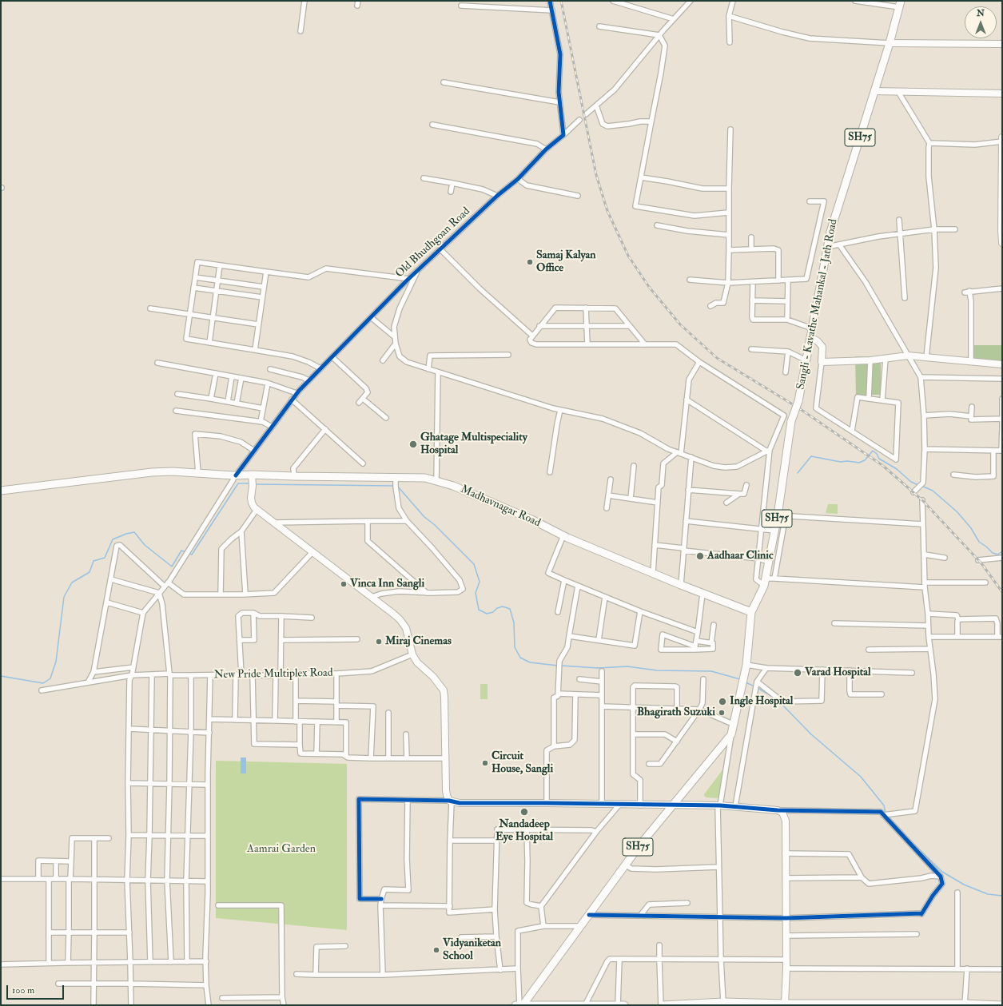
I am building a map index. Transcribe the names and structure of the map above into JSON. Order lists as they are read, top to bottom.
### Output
{
  "streets": {
    "main road": ["SH75", "Sangli - Kavathe Mahankal - Jath Road", "Madhavnagar Road"],
    "street": ["Old Bhudhgoan Road", "New Pride Multiplex Road"]
  },
  "crossings": [
    ["SH75", "Sangli - Kavathe Mahankal - Jath Road"],
    ["SH75", "Madhavnagar Road"],
    ["Old Bhudhgoan Road", "Madhavnagar Road"]
  ],
  "parks": ["Aamrai Garden"],
  "places": [
    "Samaj Kalyan Office",
    "Ghatage Multispeciality Hospital",
    "Aadhaar Clinic",
    "Vinca Inn Sangli",
    "Miraj Cinemas",
    "Varad Hospital",
    "Ingle Hospital",
    "Bhagirath Suzuki",
    "Circuit House, Sangli",
    "Nandadeep Eye Hospital",
    "Vidyaniketan School"
  ],
  "scale_bar": "100 m",
  "north": "top"
}
